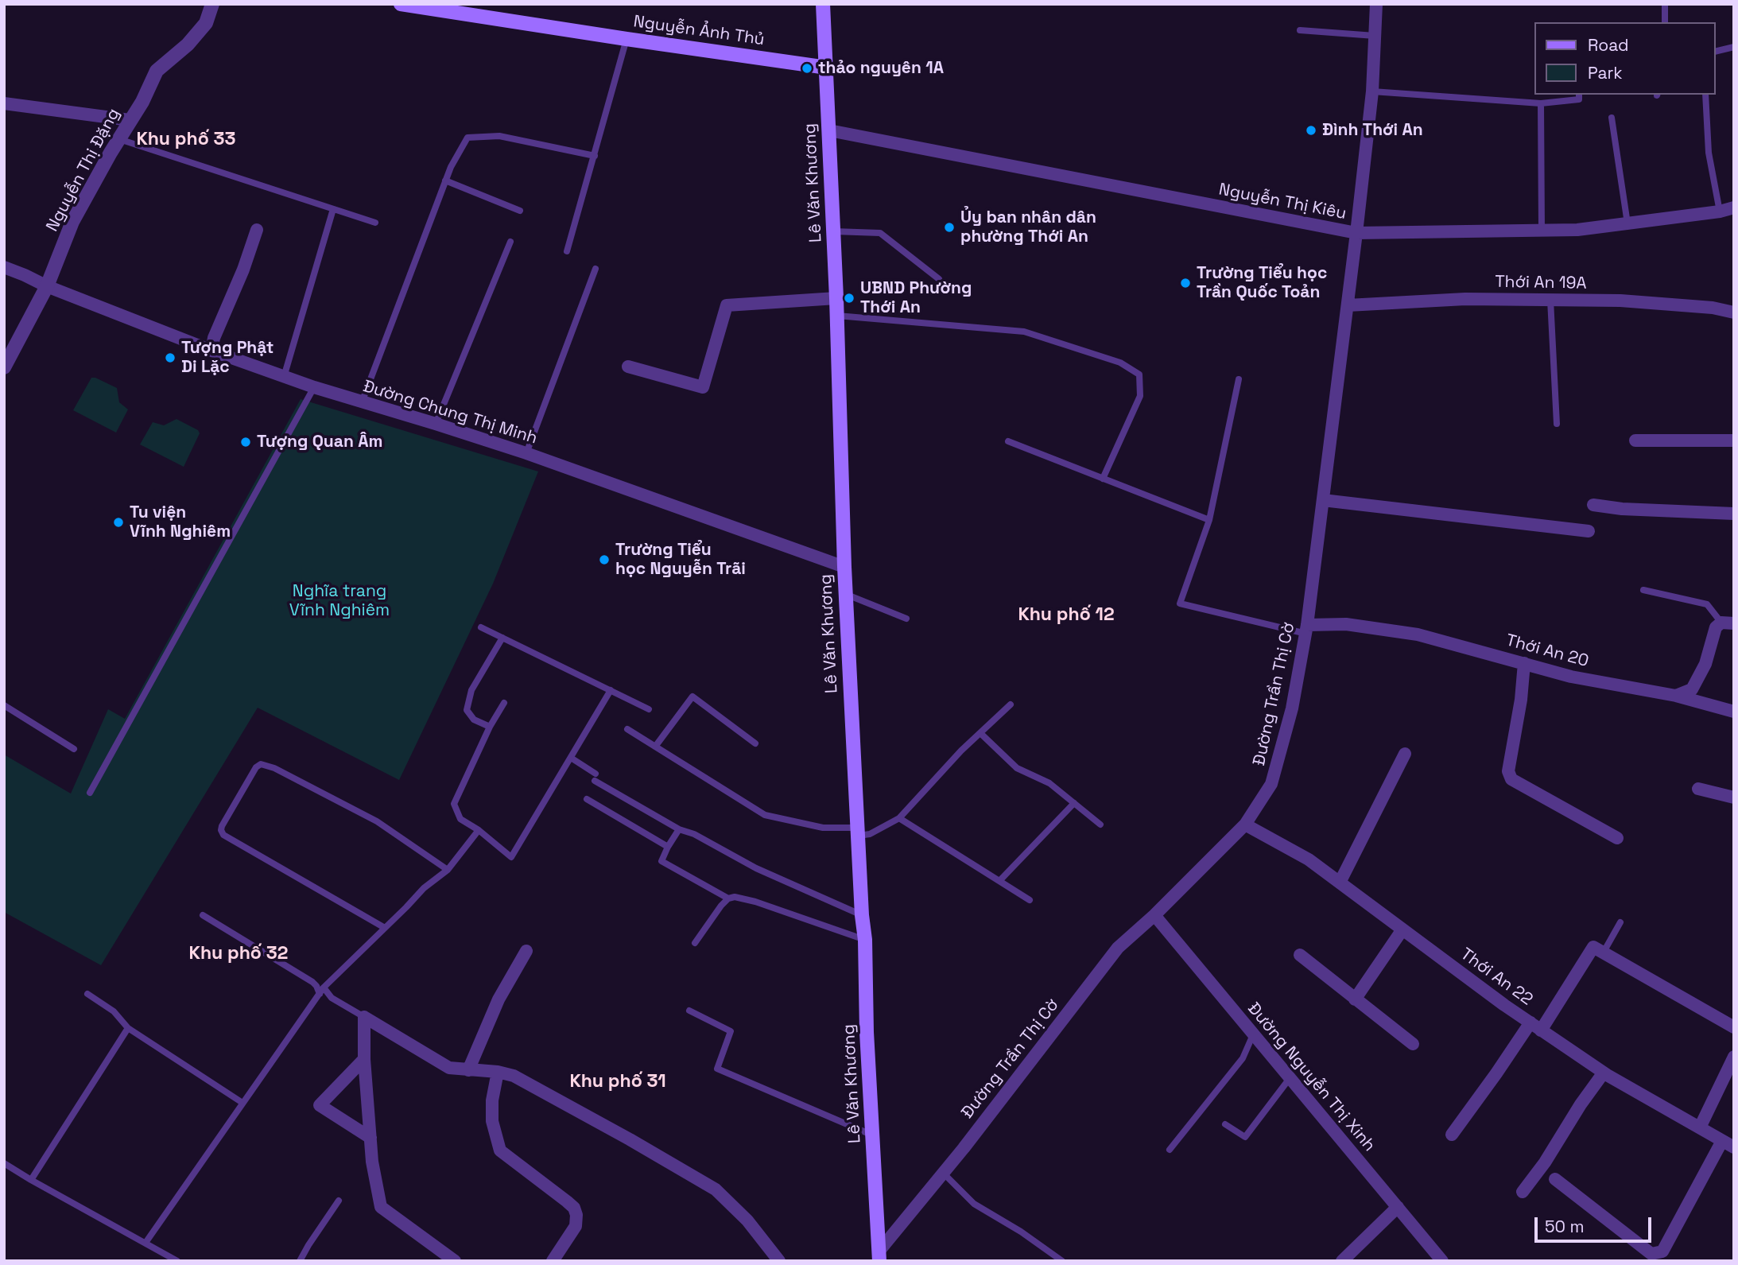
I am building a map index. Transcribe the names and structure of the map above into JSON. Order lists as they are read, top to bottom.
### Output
{
  "streets": {
    "main road": ["Nguyễn Ảnh Thủ", "Lê Văn Khương"],
    "street": [
      "Nguyễn Thị Đặng",
      "Nguyễn Thị Kiêu",
      "Thới An 19A",
      "Đường Chung Thị Minh",
      "Thới An 20",
      "Đường Trần Thị Cờ",
      "Thới An 22",
      "Đường Nguyễn Thị Xinh"
    ]
  },
  "crossings": [
    ["Nguyễn Ảnh Thủ", "Lê Văn Khương"],
    ["Nguyễn Thị Đặng", "Đường Chung Thị Minh"],
    ["Lê Văn Khương", "Nguyễn Thị Kiêu"],
    ["Lê Văn Khương", "Đường Chung Thị Minh"],
    ["Lê Văn Khương", "Đường Trần Thị Cờ"],
    ["Nguyễn Thị Kiêu", "Đường Trần Thị Cờ"],
    ["Thới An 19A", "Đường Trần Thị Cờ"],
    ["Thới An 20", "Đường Trần Thị Cờ"],
    ["Đường Trần Thị Cờ", "Thới An 22"],
    ["Đường Trần Thị Cờ", "Đường Nguyễn Thị Xinh"]
  ],
  "districts": [
    "Khu phố 33",
    "Khu phố 12",
    "Khu phố 32",
    "Khu phố 31"
  ],
  "parks": ["Nghĩa trang Vĩnh Nghiêm"],
  "places": [
    "thảo nguyên 1A",
    "Đình Thới An",
    "Ủy ban nhân dân phường Thới An",
    "Trường Tiểu học Trần Quốc Toản",
    "UBND Phường Thới An",
    "Tượng Phật Di Lặc",
    "Tượng Quan Âm",
    "Tu viện Vĩnh Nghiêm",
    "Trường Tiểu học Nguyễn Trãi"
  ],
  "legend": ["Road", "Park"],
  "scale_bar": "50 m"
}
